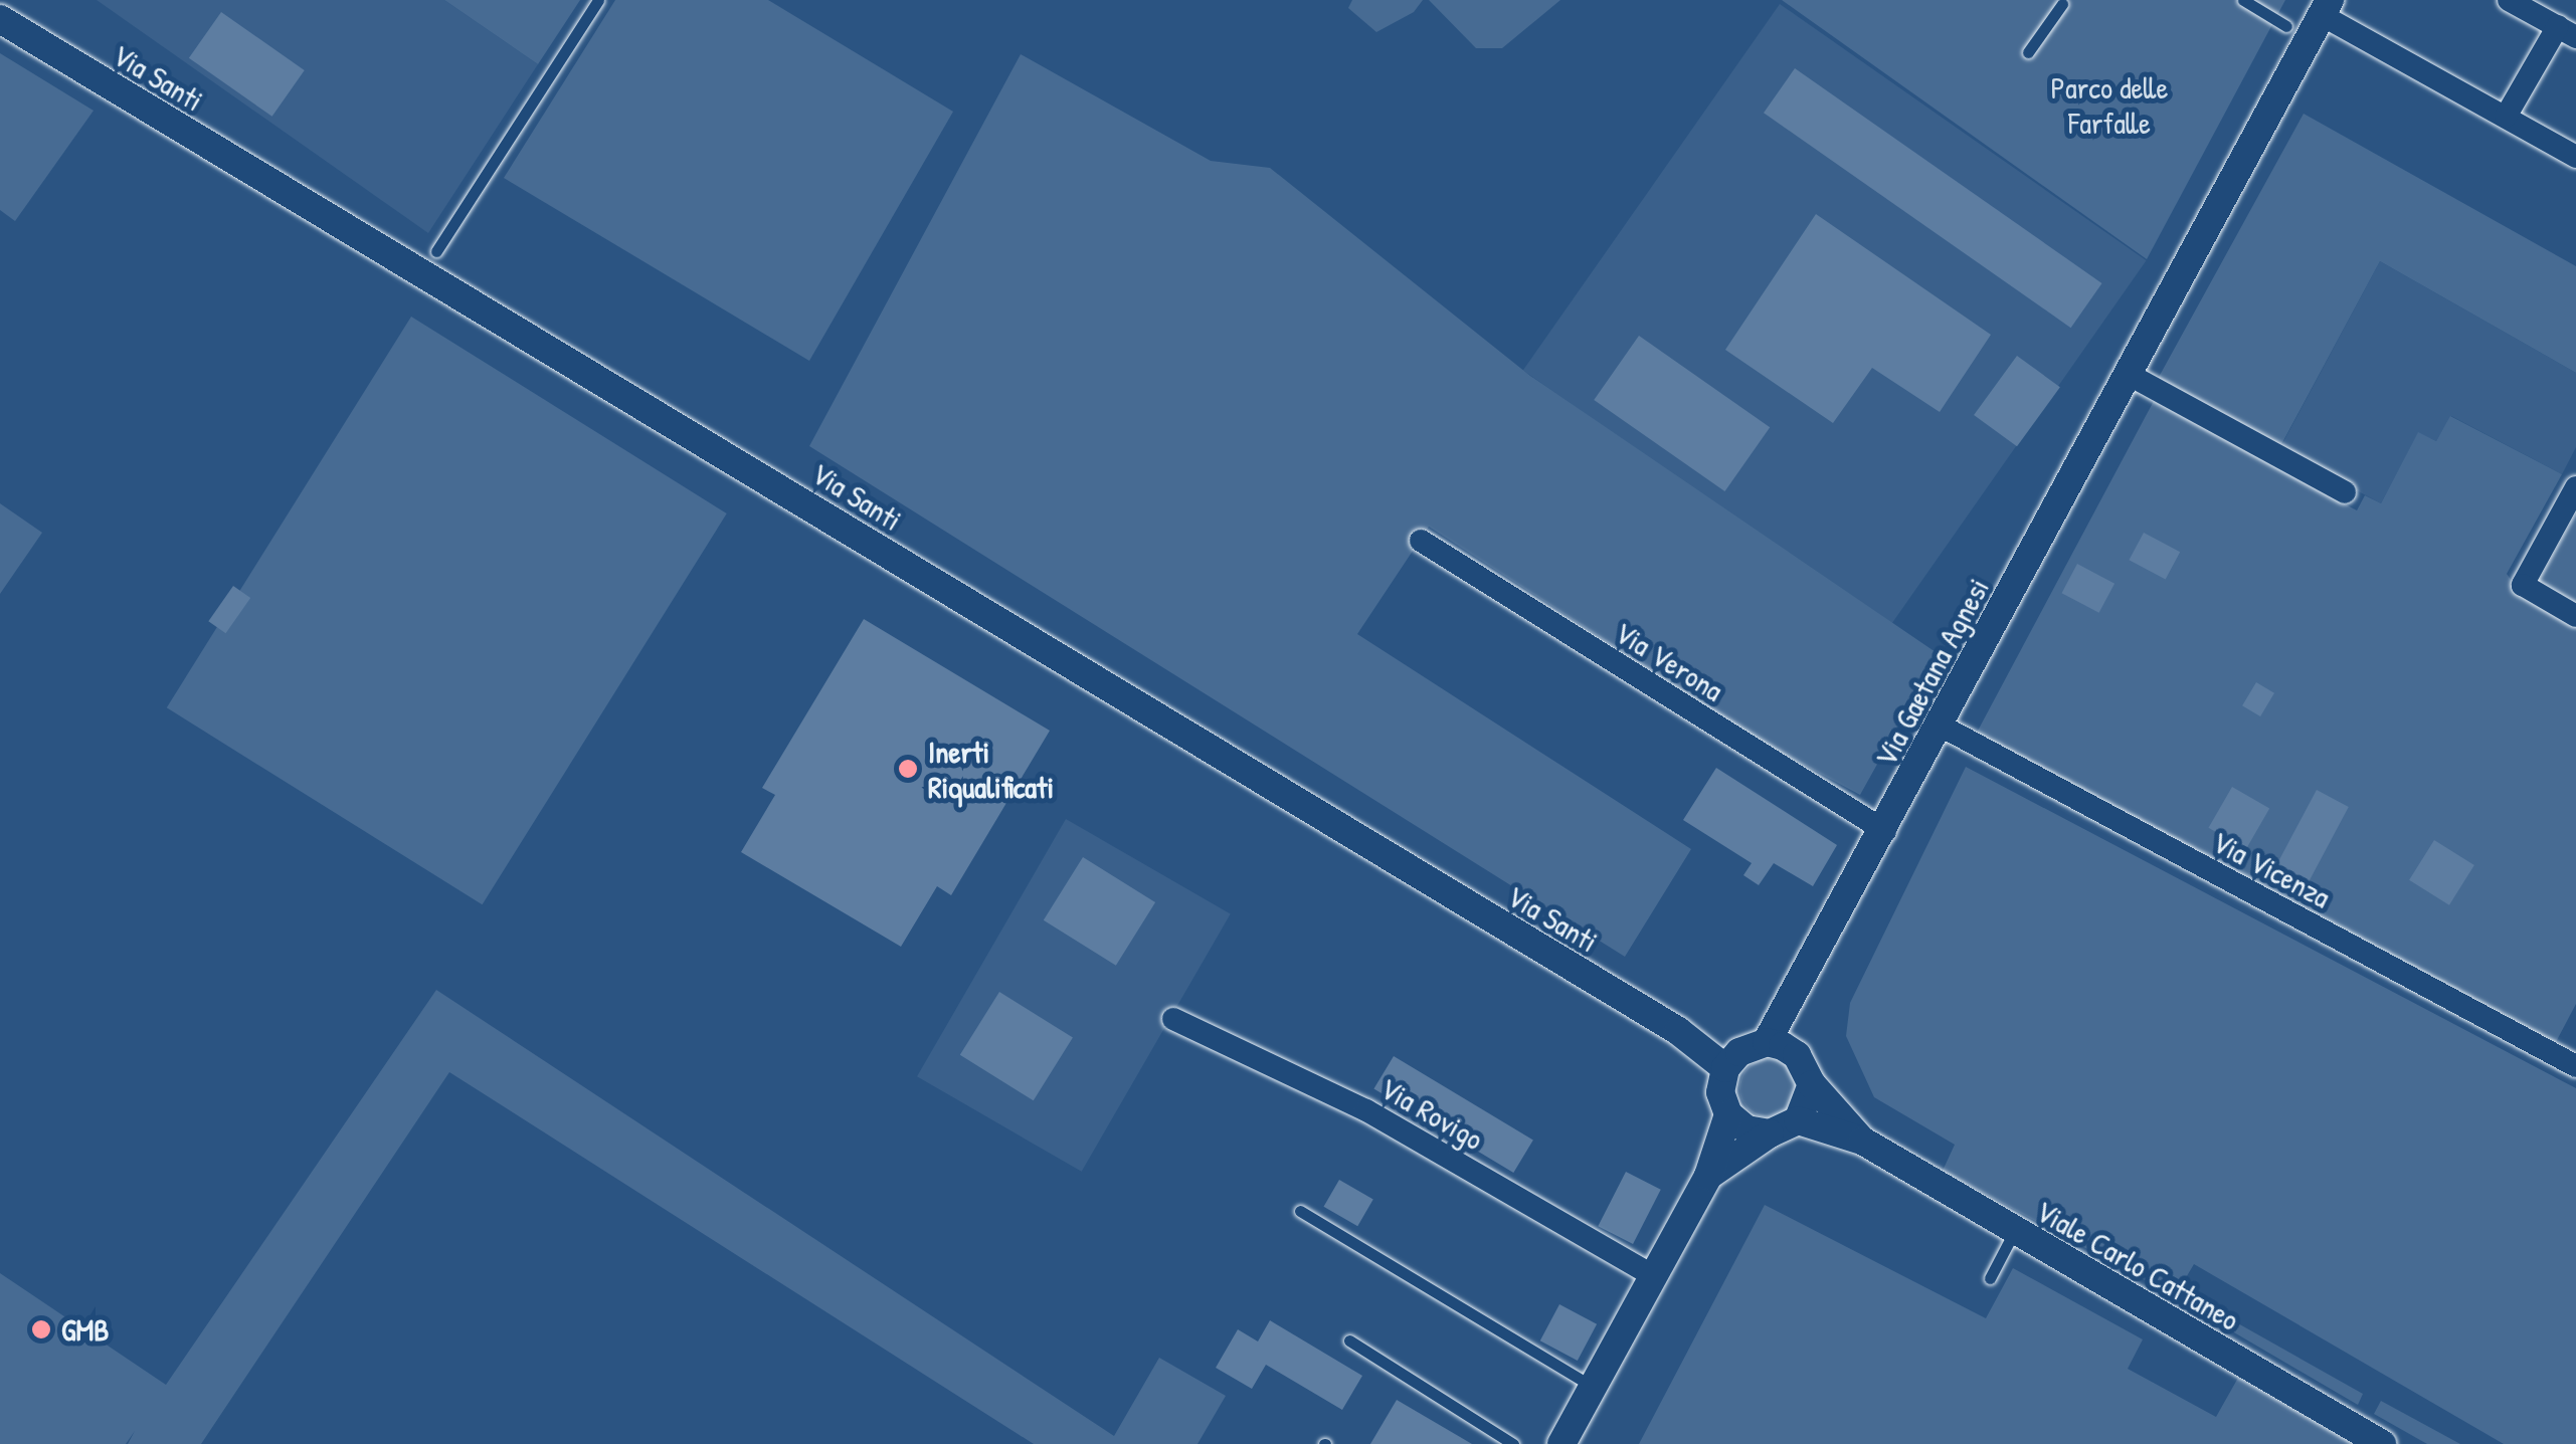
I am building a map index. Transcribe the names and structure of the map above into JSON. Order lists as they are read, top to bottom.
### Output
{
  "streets": {
    "street": [
      "Via Santi",
      "Via Verona",
      "Via Gaetana Agnesi",
      "Via Vicenza",
      "Via Rovigo",
      "Viale Carlo Cattaneo"
    ]
  },
  "crossings": [
    ["Via Santi", "Via Gaetana Agnesi"],
    ["Via Santi", "Viale Carlo Cattaneo"],
    ["Via Verona", "Via Gaetana Agnesi"],
    ["Via Gaetana Agnesi", "Via Vicenza"],
    ["Via Gaetana Agnesi", "Viale Carlo Cattaneo"]
  ],
  "parks": ["Parco delle Farfalle"],
  "places": ["Inerti Riqualificati", "GMB"]
}
